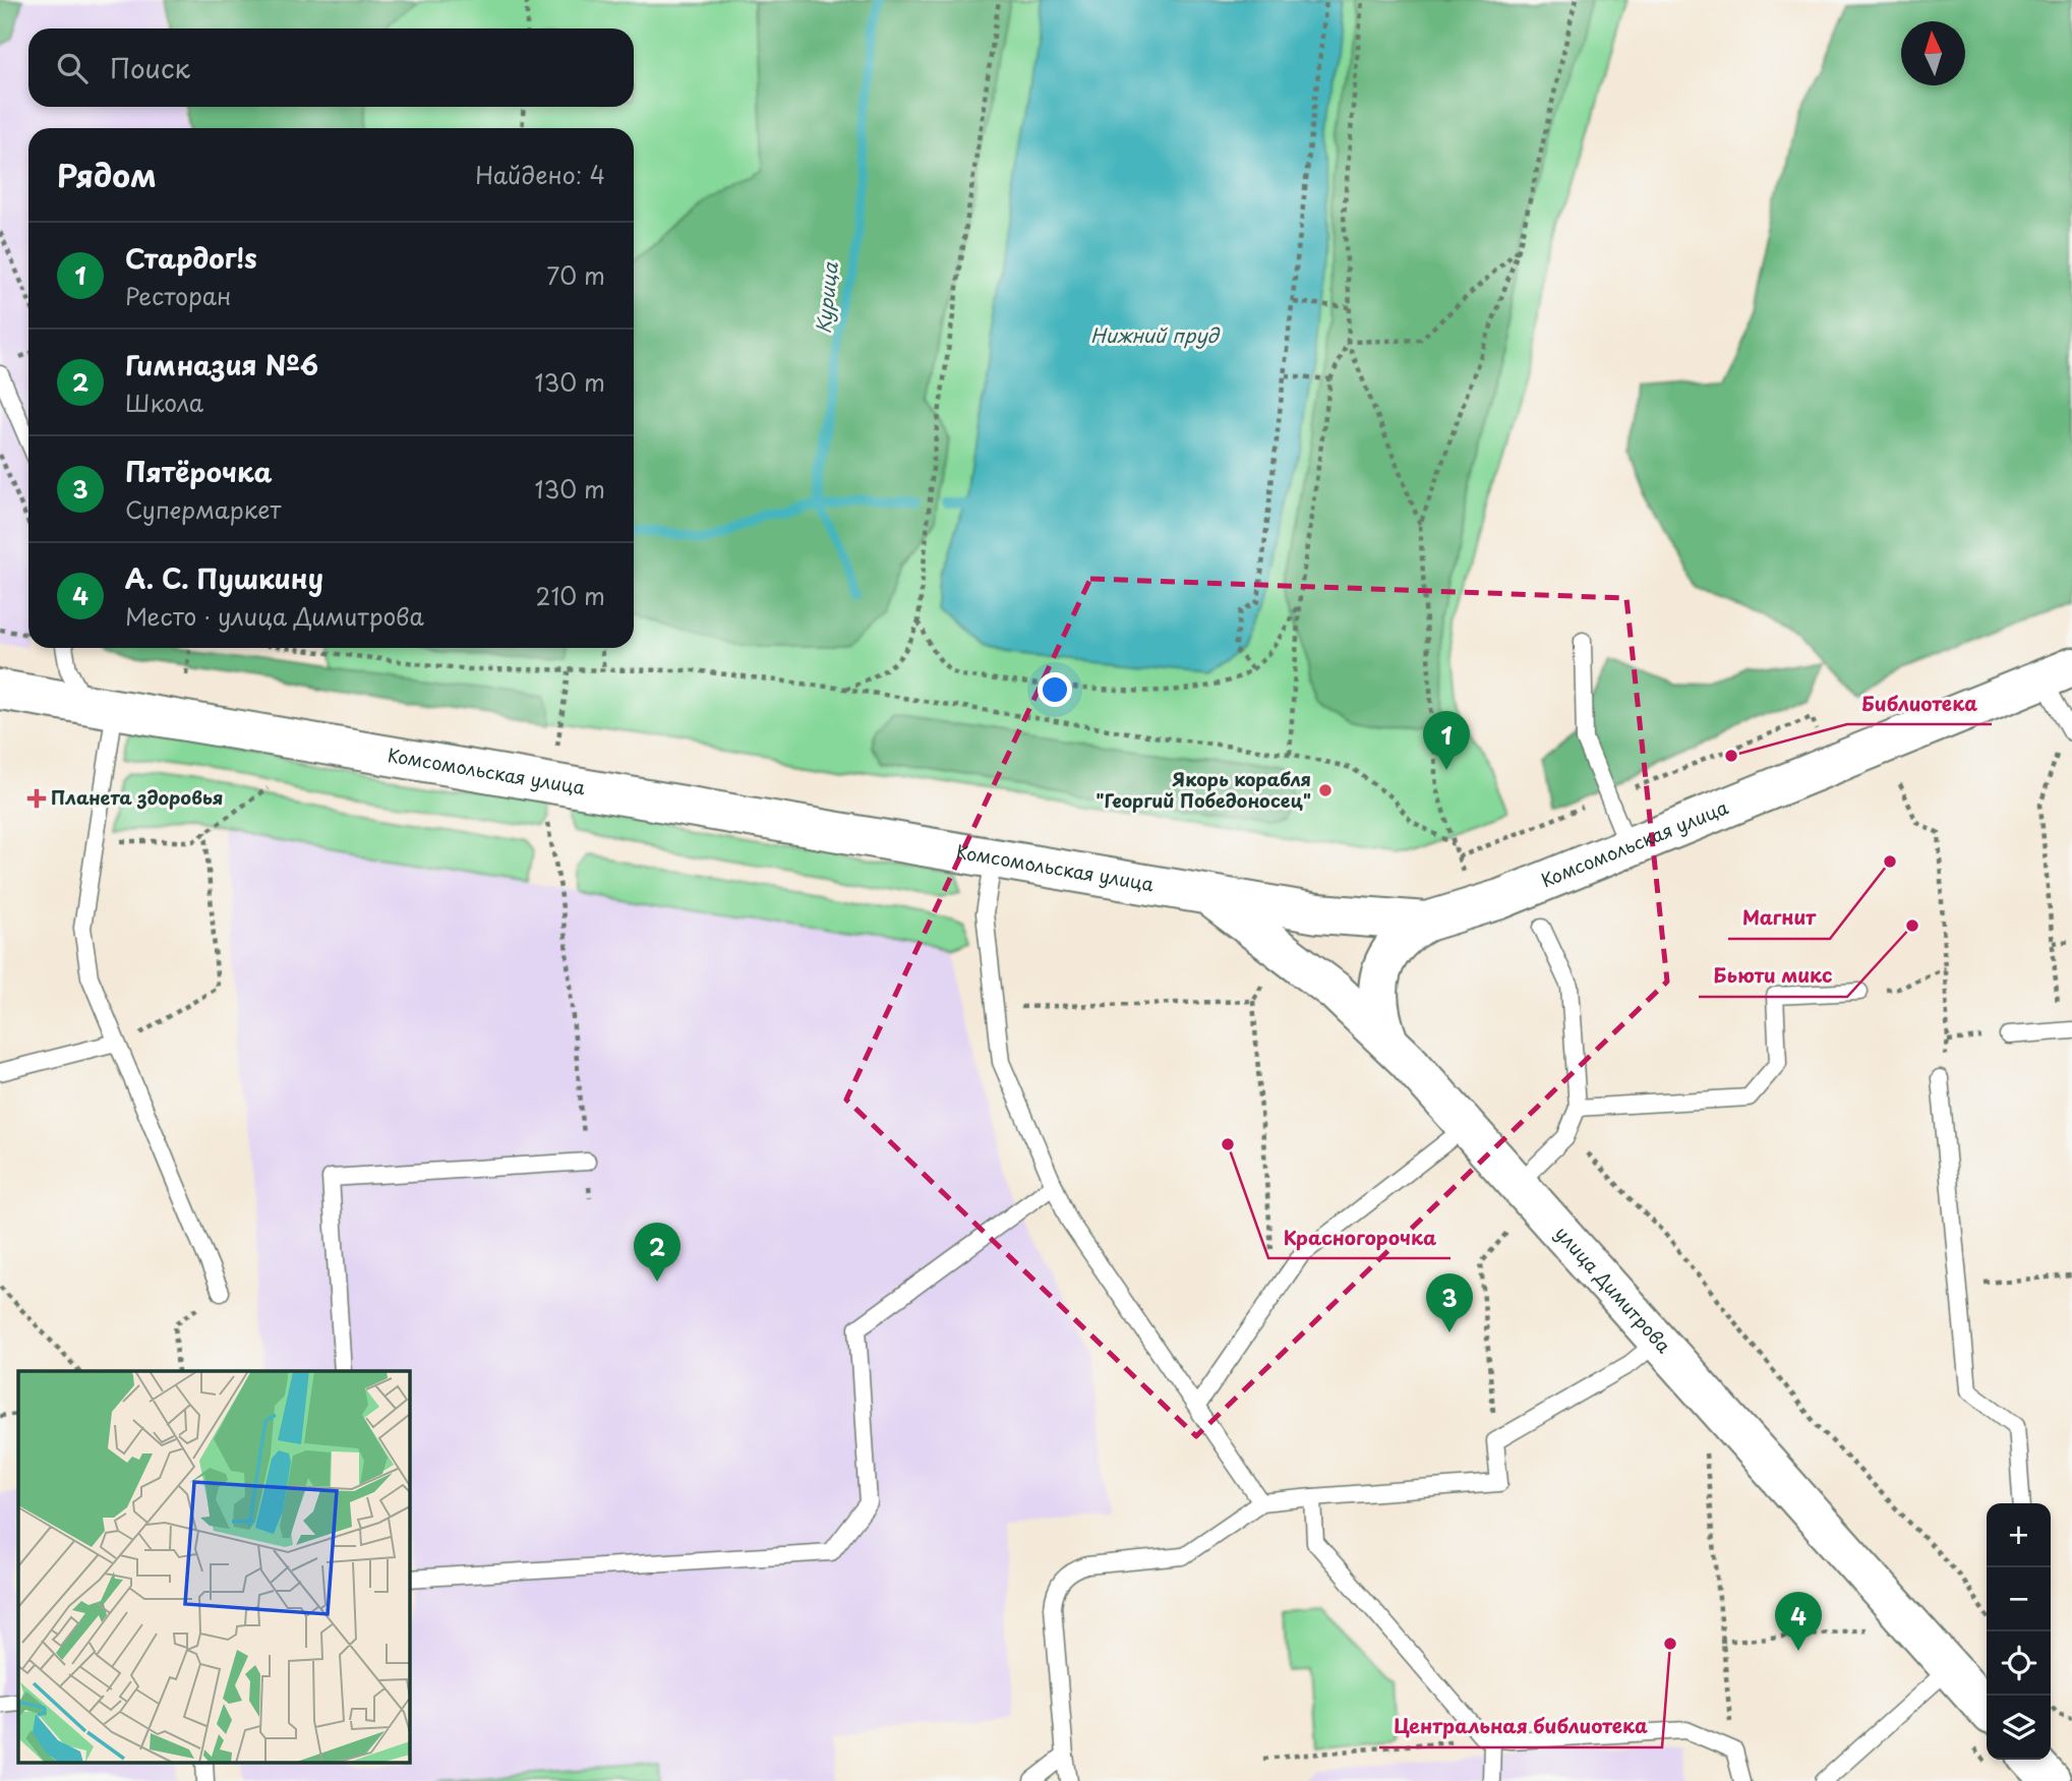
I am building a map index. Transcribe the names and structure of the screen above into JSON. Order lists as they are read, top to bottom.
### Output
{
  "streets": {
    "street": ["Комсомольская улица", "улица Димитрова"]
  },
  "crossings": [
    ["Комсомольская улица", "улица Димитрова"]
  ],
  "water": ["Курица", "Нижний пруд"],
  "places": {
    "other": [
      "Библиотека",
      "Якорь корабля \"Георгий Победоносец\"",
      "Магнит",
      "Бьюти микс",
      "Красногорочка",
      "Центральная библиотека"
    ],
    "health": ["Планета здоровья"]
  },
  "north": "top",
  "page": {
    "search": "Поиск",
    "heading": ["Рядом", "Найдено: 4"],
    "list": [
      {
        "mark": "1",
        "name": "Стардог!s",
        "note": "Ресторан",
        "value": "70 m"
      },
      {
        "mark": "2",
        "name": "Гимназия №6",
        "note": "Школа",
        "value": "130 m"
      },
      {
        "mark": "3",
        "name": "Пятёрочка",
        "note": "Супермаркет",
        "value": "130 m"
      },
      {
        "mark": "4",
        "name": "А. С. Пушкину",
        "note": "Место · улица Димитрова",
        "value": "210 m"
      }
    ],
    "pins": [
      "1",
      "2",
      "3",
      "4"
    ],
    "map_buttons": ["+", "−"]
  }
}
